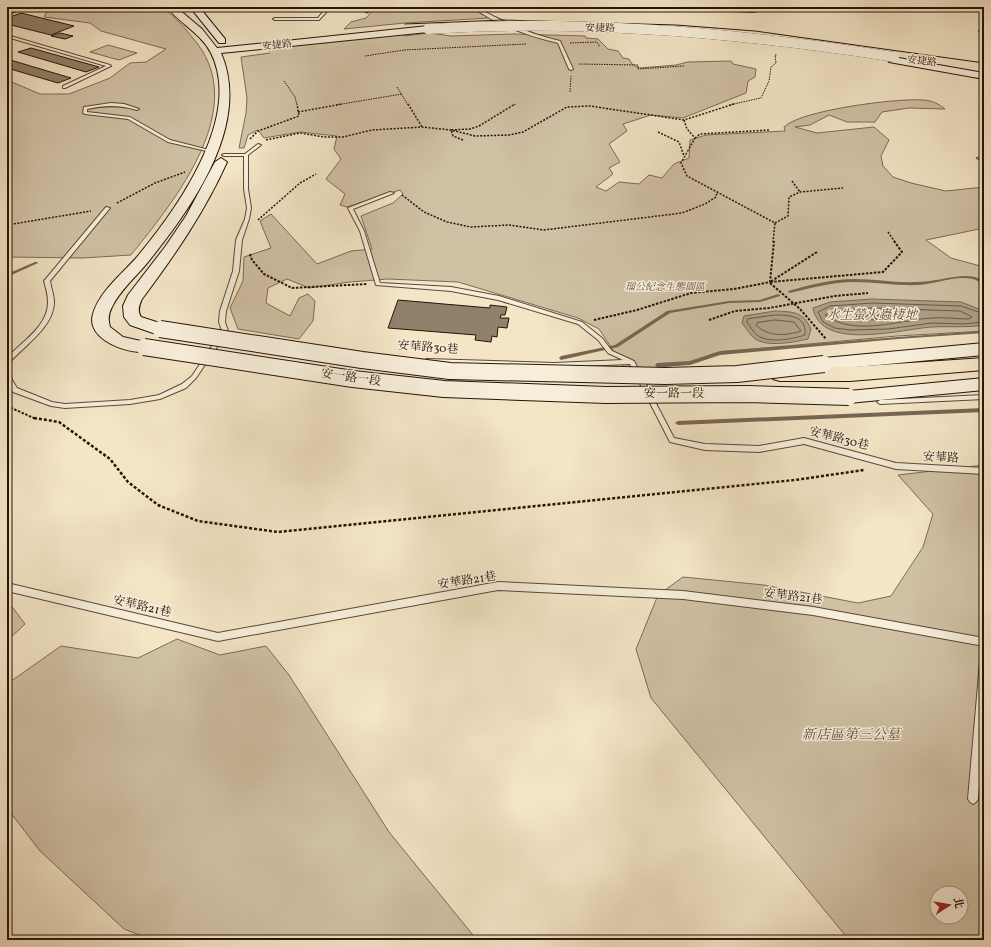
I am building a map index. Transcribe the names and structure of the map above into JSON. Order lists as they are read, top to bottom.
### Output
{
  "streets": {
    "street": ["安捷路", "安一路一段"],
    "lane": ["安華路30巷", "安華路", "安華路21巷"]
  },
  "crossings": [
    ["安捷路", "安一路一段"],
    ["安華路30巷", "安華路"]
  ],
  "water": ["水生螢火蟲棲地"],
  "parks": ["瑠公紀念生態園區", "新店區第三公墓"],
  "north": "right"
}
